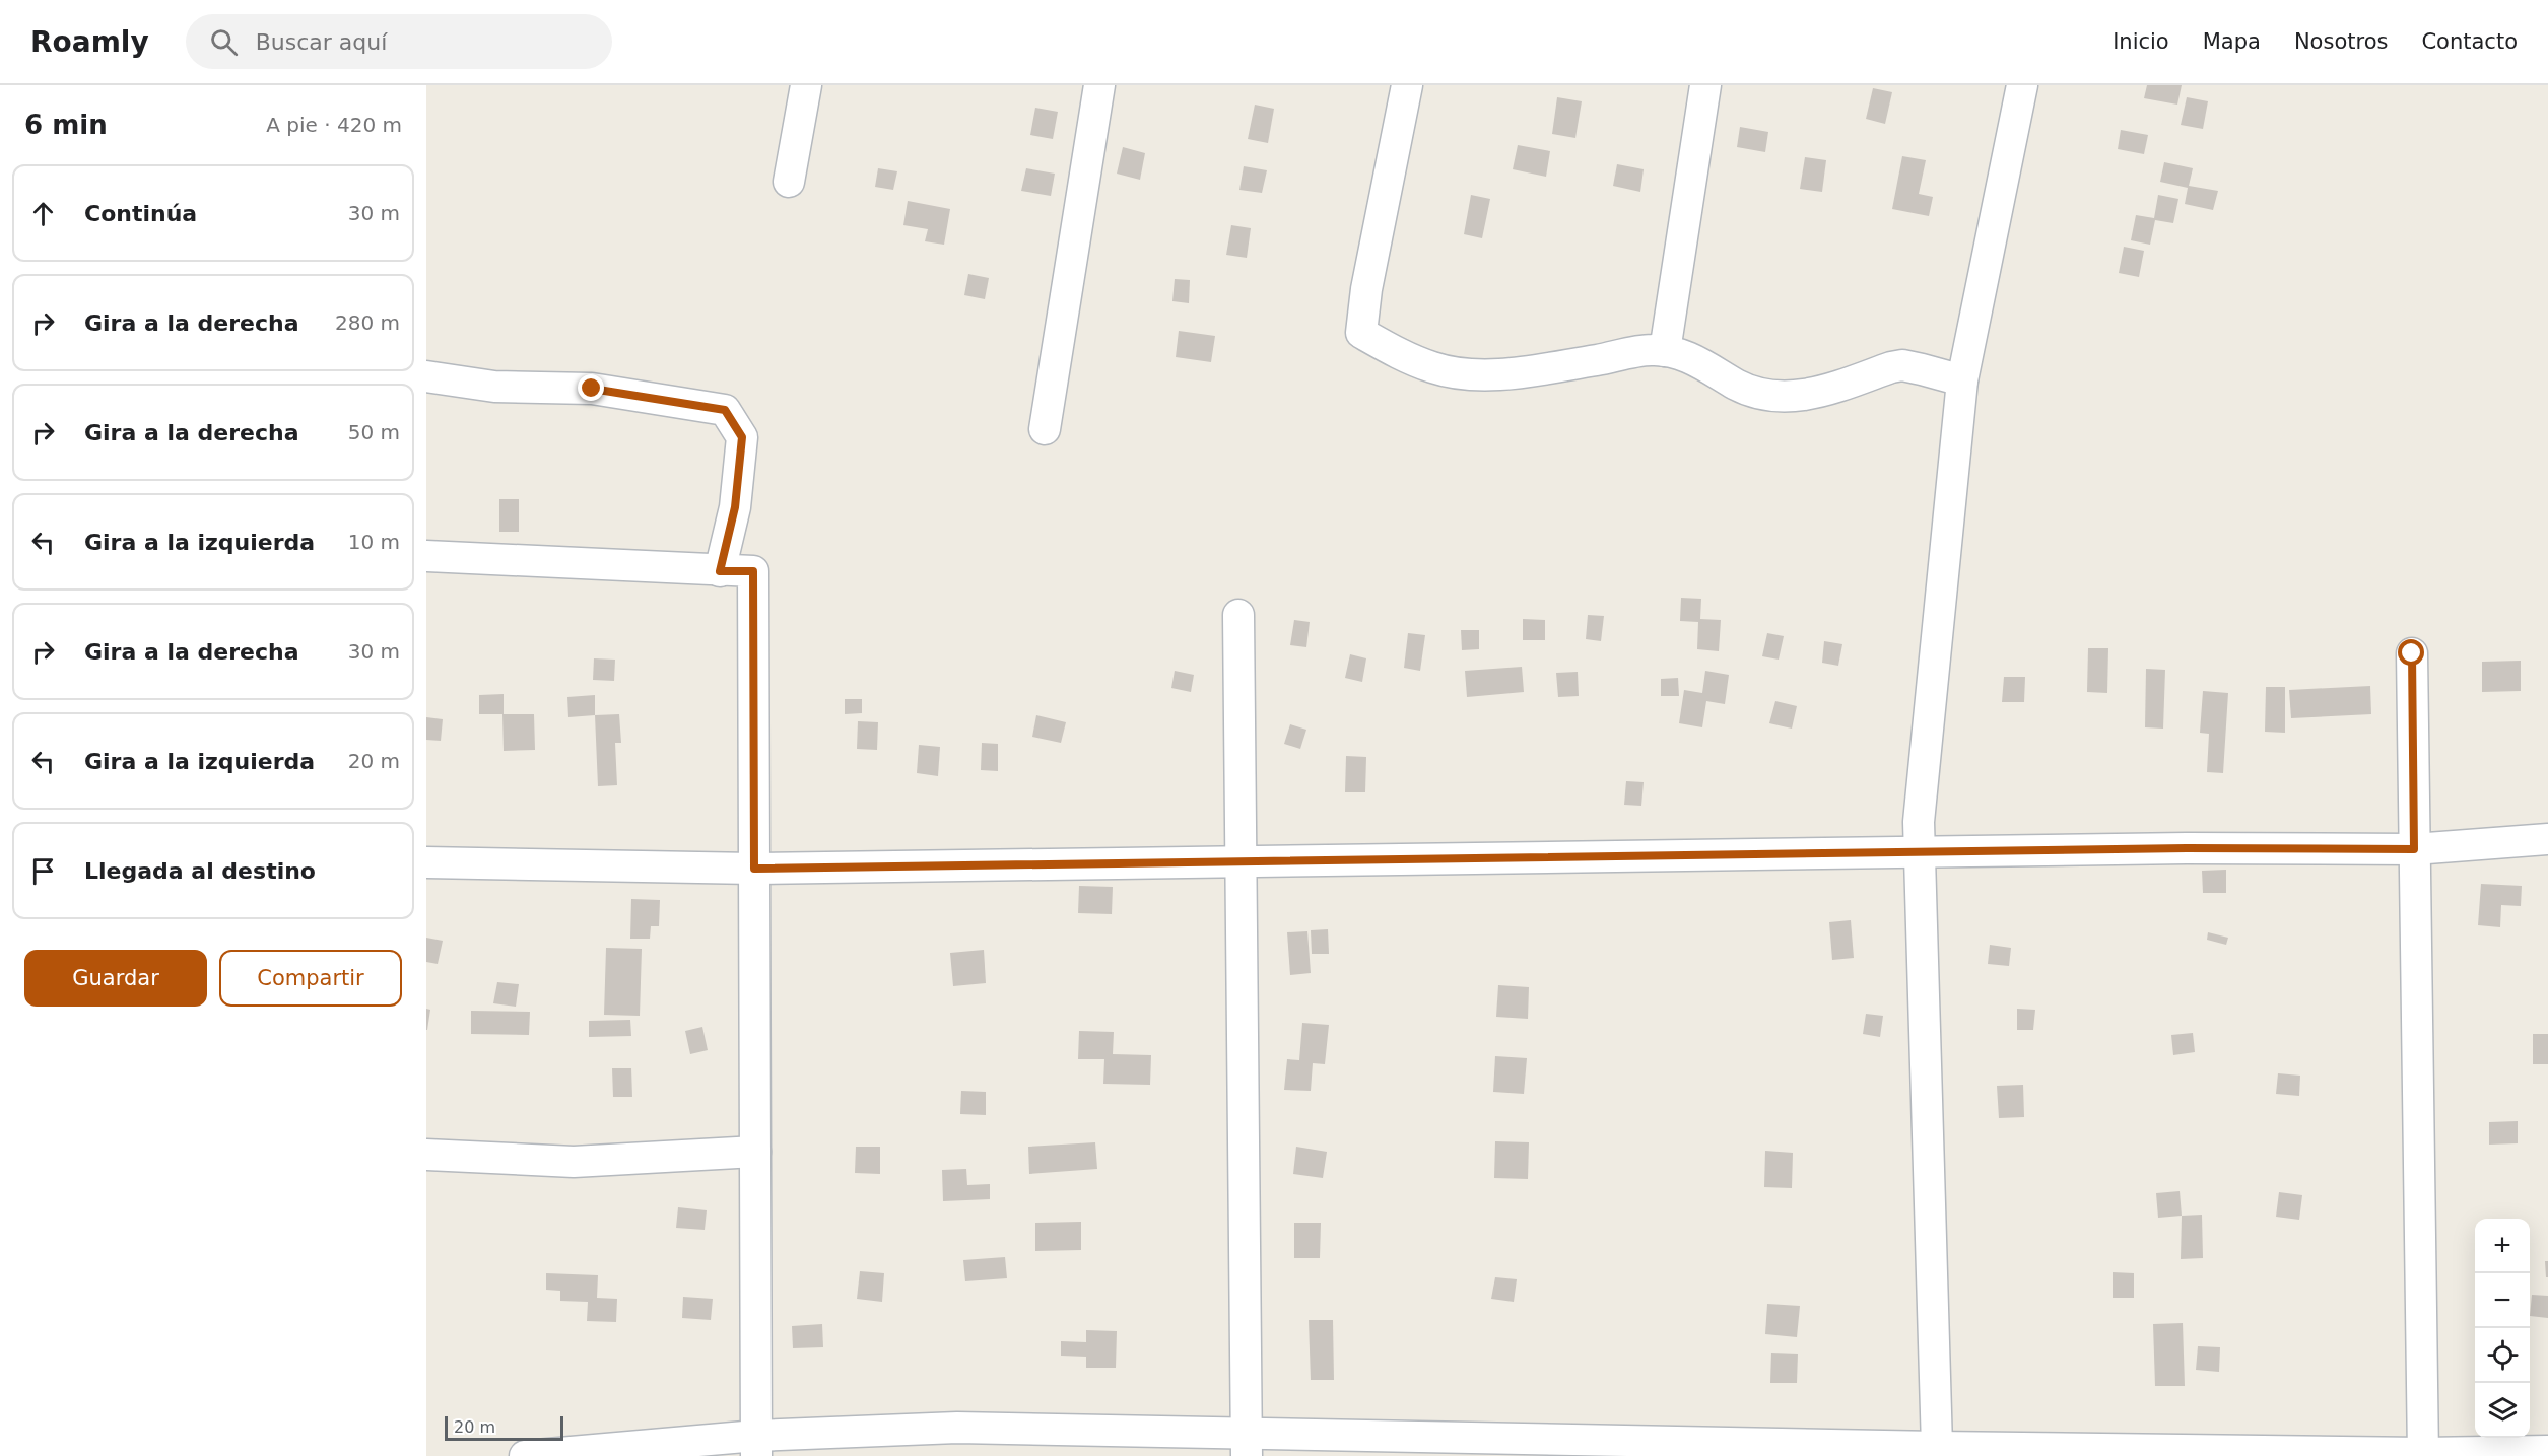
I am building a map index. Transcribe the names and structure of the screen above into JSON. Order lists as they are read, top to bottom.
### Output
{
  "scale_bar": "20 m",
  "page": {
    "header": "Roamly",
    "search": "Buscar aquí",
    "nav": [
      "Inicio",
      "Mapa",
      "Nosotros",
      "Contacto"
    ],
    "heading": ["6 min", "A pie · 420 m"],
    "list": [
      ["Continúa", "30 m"],
      ["Gira a la derecha", "280 m"],
      ["Gira a la derecha", "50 m"],
      ["Gira a la izquierda", "10 m"],
      ["Gira a la derecha", "30 m"],
      ["Gira a la izquierda", "20 m"],
      "Llegada al destino"
    ],
    "buttons": ["Guardar", "Compartir"],
    "map_buttons": ["+", "−"],
    "scale": "20 m"
  }
}
